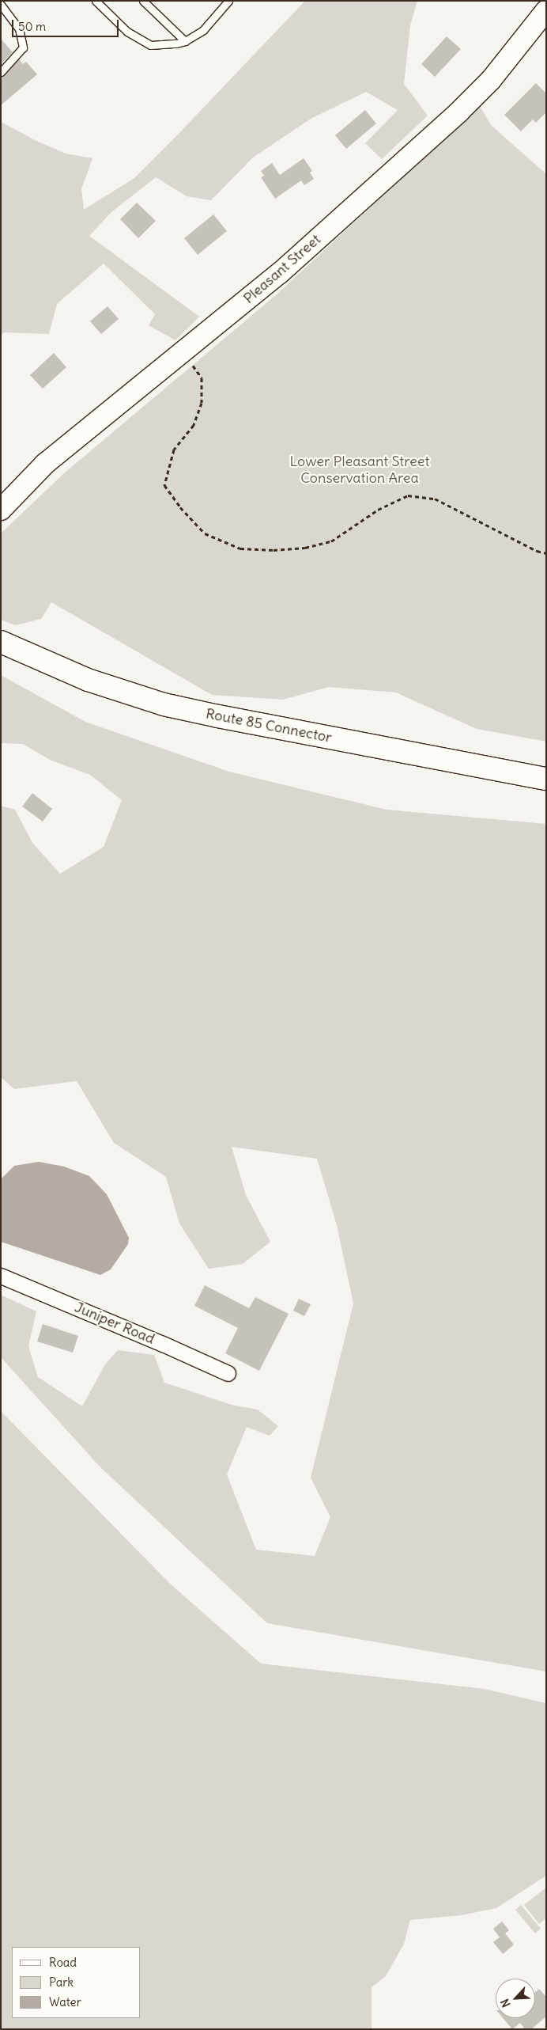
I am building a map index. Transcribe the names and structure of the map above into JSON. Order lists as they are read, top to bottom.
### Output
{
  "streets": {
    "main road": ["Route 85 Connector"],
    "street": ["Pleasant Street", "Juniper Road"]
  },
  "parks": ["Lower Pleasant Street Conservation Area"],
  "legend": ["Road", "Park", "Water"],
  "scale_bar": "50 m",
  "north": "bottom left"
}
